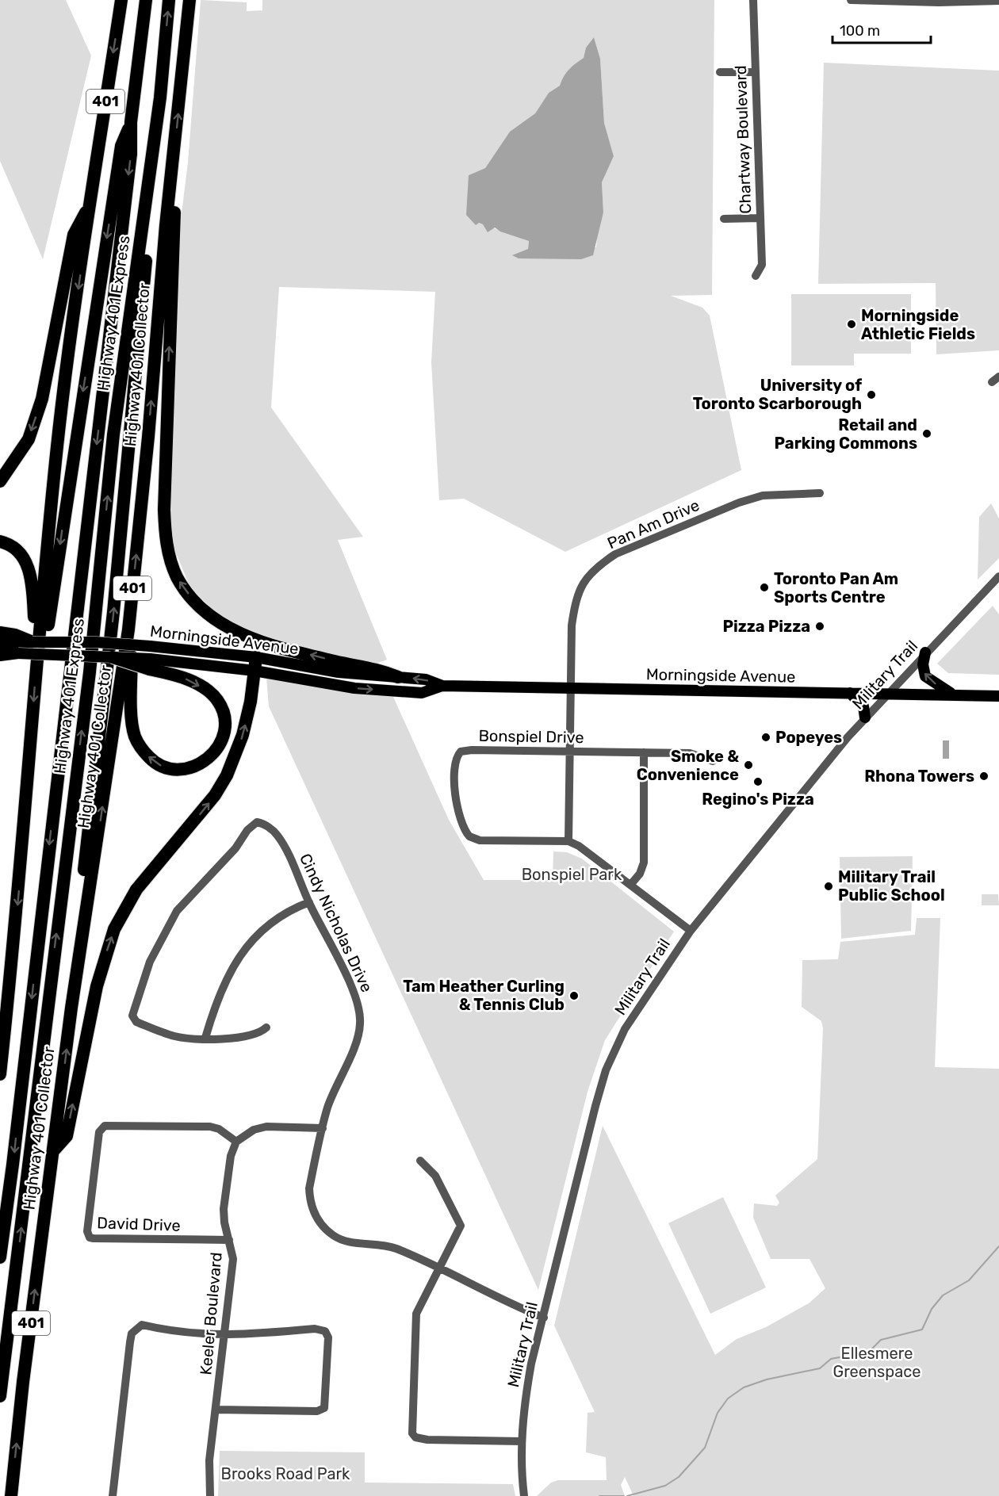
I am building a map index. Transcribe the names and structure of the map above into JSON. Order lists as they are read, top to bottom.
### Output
{
  "streets": {
    "highway": ["401", "Highway 401 Express", "Highway 401 Collector"],
    "main road": ["Morningside Avenue"],
    "street": [
      "Chartway Boulevard",
      "Pan Am Drive",
      "Military Trail",
      "Bonspiel Drive",
      "Cindy Nicholas Drive",
      "David Drive",
      "Keeler Boulevard"
    ]
  },
  "crossings": [
    ["401", "Morningside Avenue"],
    ["Pan Am Drive", "Morningside Avenue"],
    ["Pan Am Drive", "Bonspiel Drive"],
    ["Morningside Avenue", "Military Trail"],
    ["Military Trail", "Bonspiel Drive"],
    ["David Drive", "Keeler Boulevard"]
  ],
  "parks": ["Bonspiel Park", "Ellesmere Greenspace", "Brooks Road Park"],
  "places": [
    "Morningside Athletic Fields",
    "University of Toronto Scarborough",
    "Retail and Parking Commons",
    "Toronto Pan Am Sports Centre",
    "Pizza Pizza",
    "Popeyes",
    "Smoke & Convenience",
    "Rhona Towers",
    "Regino's Pizza",
    "Military Trail Public School",
    "Tam Heather Curling & Tennis Club"
  ],
  "scale_bar": "100 m"
}
